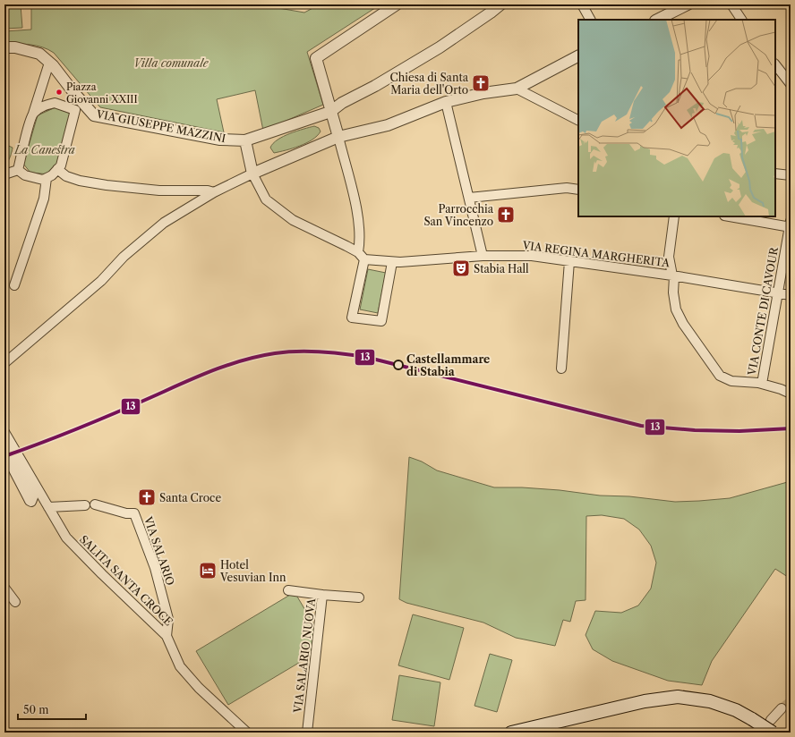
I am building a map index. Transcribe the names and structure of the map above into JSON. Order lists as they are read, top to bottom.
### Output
{
  "streets": {
    "street": [
      "VIA GIUSEPPE MAZZINI",
      "VIA REGINA MARGHERITA",
      "VIA CONTE DI CAVOUR",
      "VIA SALARIO",
      "SALITA SANTA CROCE",
      "VIA SALARIO NUOVA"
    ]
  },
  "crossings": [
    ["VIA REGINA MARGHERITA", "VIA CONTE DI CAVOUR"],
    ["VIA SALARIO", "SALITA SANTA CROCE"]
  ],
  "parks": ["Villa comunale", "La Canestra"],
  "places": {
    "church": ["Chiesa di Santa Maria dell'Orto", "Parrocchia San Vincenzo", "Santa Croce"],
    "other": ["Piazza Giovanni XXIII", "Castellammare di Stabia"],
    "theatre": ["Stabia Hall"],
    "hotel": ["Hotel Vesuvian Inn"]
  },
  "lines": ["transit line 13"],
  "scale_bar": "50 m"
}
